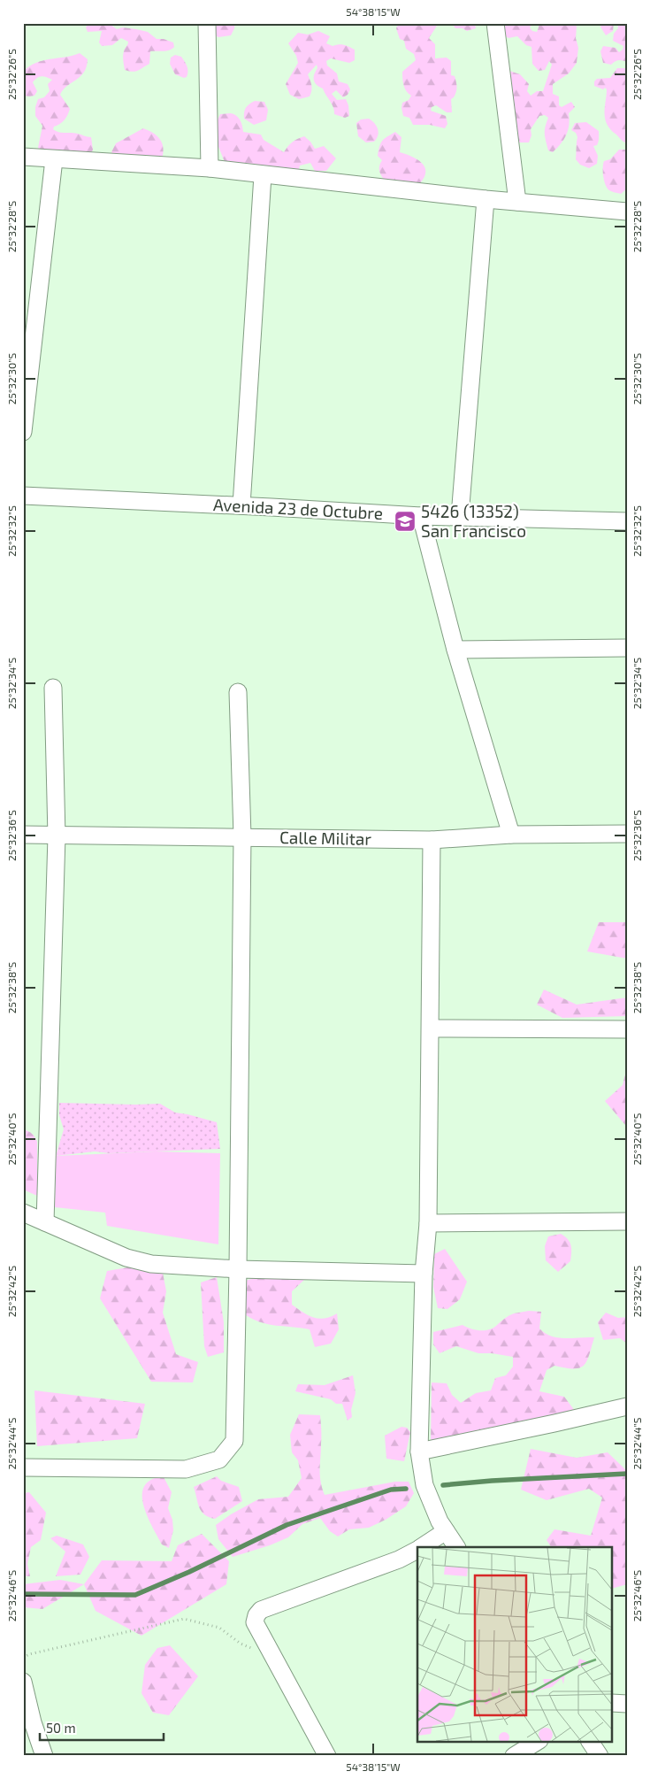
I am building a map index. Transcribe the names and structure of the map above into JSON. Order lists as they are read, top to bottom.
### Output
{
  "streets": {
    "street": ["Avenida 23 de Octubre", "Calle Militar"]
  },
  "places": {
    "school or university": ["5426 (13352) San Francisco"]
  },
  "scale_bar": "50 m",
  "coordinates": [
    "54°38'15\"W",
    "25°32'26\"S",
    "25°32'28\"S",
    "25°32'30\"S",
    "25°32'32\"S",
    "25°32'34\"S",
    "25°32'36\"S",
    "25°32'38\"S",
    "25°32'40\"S",
    "25°32'42\"S",
    "25°32'44\"S",
    "25°32'46\"S"
  ]
}
